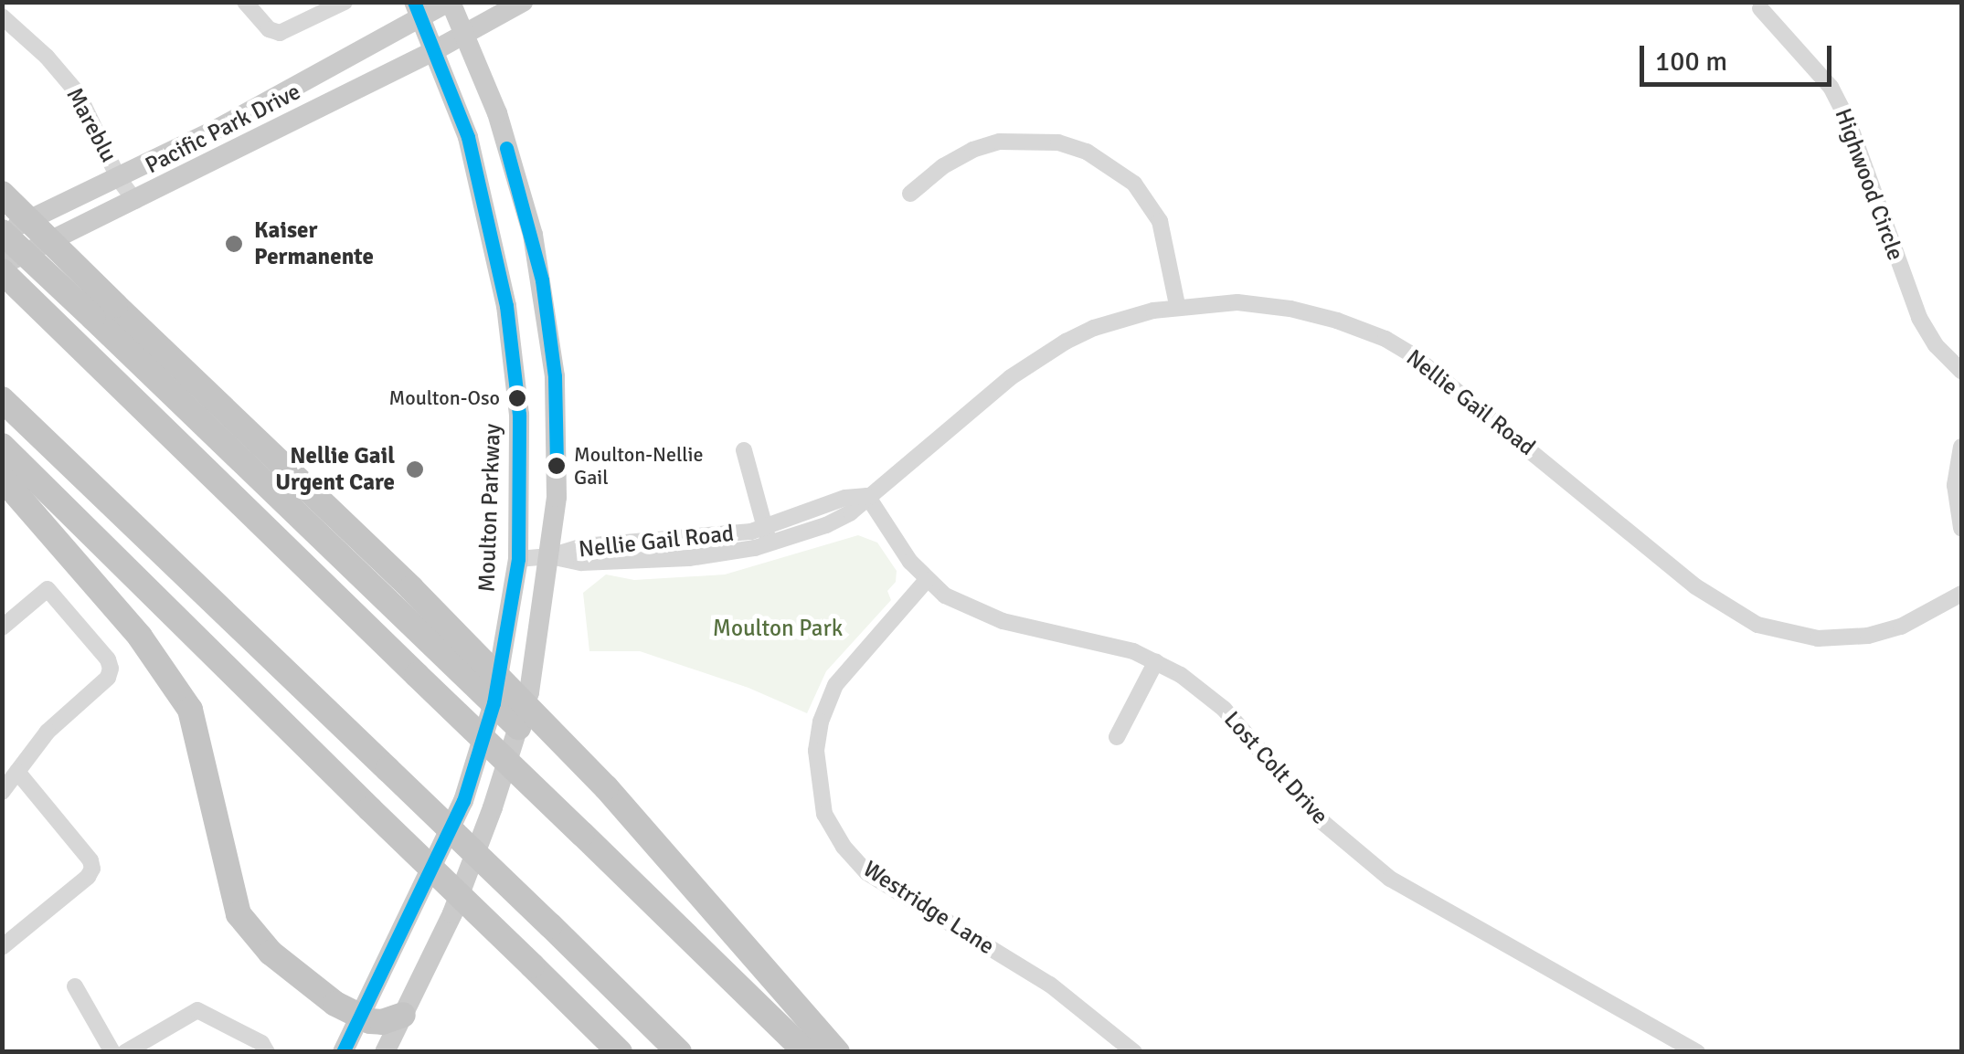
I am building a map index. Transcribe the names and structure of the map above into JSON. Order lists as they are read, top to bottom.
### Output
{
  "streets": {
    "main road": ["Pacific Park Drive", "Moulton Parkway"],
    "street": [
      "Mareblu",
      "Highwood Circle",
      "Nellie Gail Road",
      "Lost Colt Drive",
      "Westridge Lane"
    ]
  },
  "crossings": [
    ["Mareblu", "Pacific Park Drive"],
    ["Pacific Park Drive", "Moulton Parkway"],
    ["Nellie Gail Road", "Moulton Parkway"],
    ["Nellie Gail Road", "Lost Colt Drive"],
    ["Lost Colt Drive", "Westridge Lane"]
  ],
  "parks": ["Moulton Park"],
  "places": [
    "Kaiser Permanente",
    "Moulton-Oso",
    "Moulton-Nellie Gail",
    "Nellie Gail Urgent Care"
  ],
  "scale_bar": "100 m"
}
